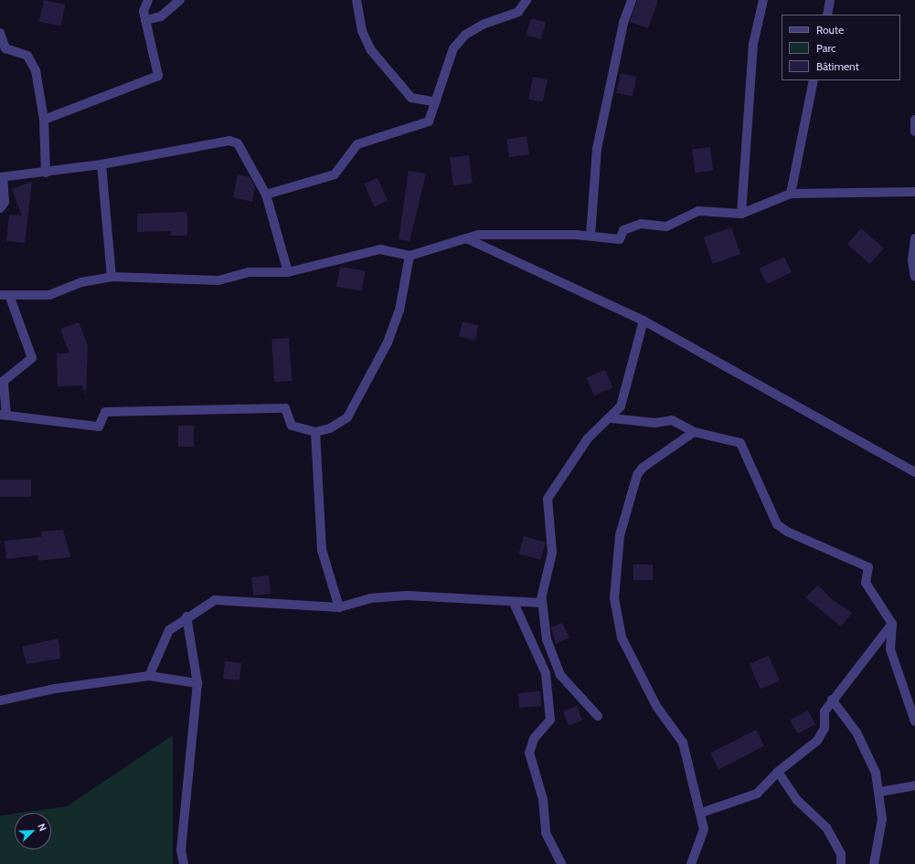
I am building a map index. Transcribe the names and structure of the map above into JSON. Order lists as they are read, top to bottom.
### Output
{
  "legend": ["Route", "Parc", "Bâtiment"],
  "north": "top right"
}
